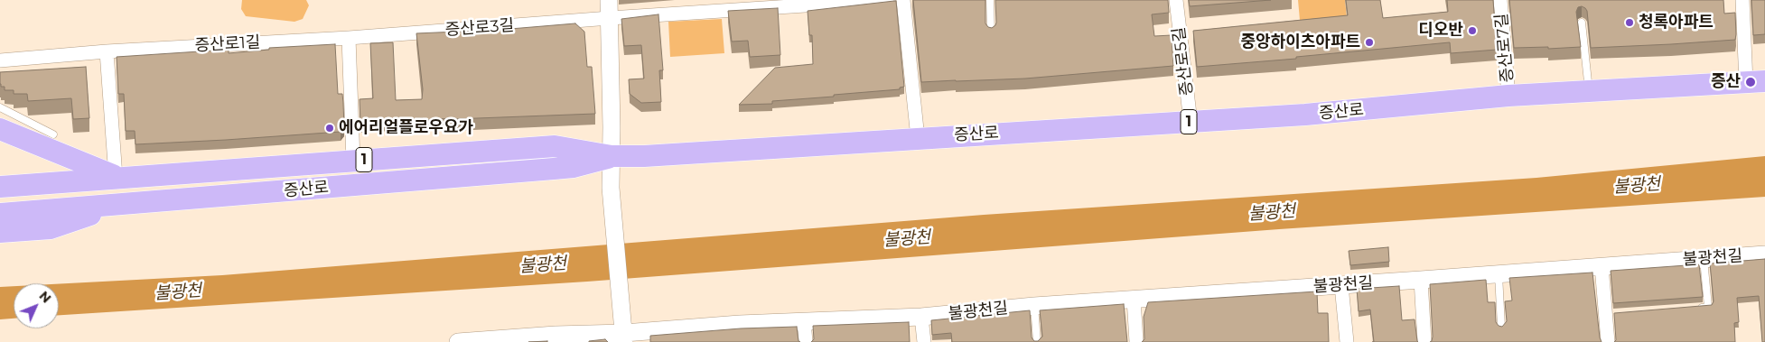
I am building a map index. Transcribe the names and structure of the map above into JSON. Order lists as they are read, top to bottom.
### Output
{
  "streets": {
    "main road": ["증산로", "1"],
    "street": [
      "증산로3길",
      "증산로1길",
      "증산로7길",
      "증산로5길",
      "불광천길"
    ]
  },
  "crossings": [
    ["증산로3길", "증산로1길"],
    ["증산로7길", "증산로"],
    ["증산로5길", "증산로"]
  ],
  "water": ["불광천"],
  "places": [
    "청록아파트",
    "디오반",
    "중앙하이츠아파트",
    "증산",
    "에어리얼플로우요가"
  ],
  "north": "top right"
}
